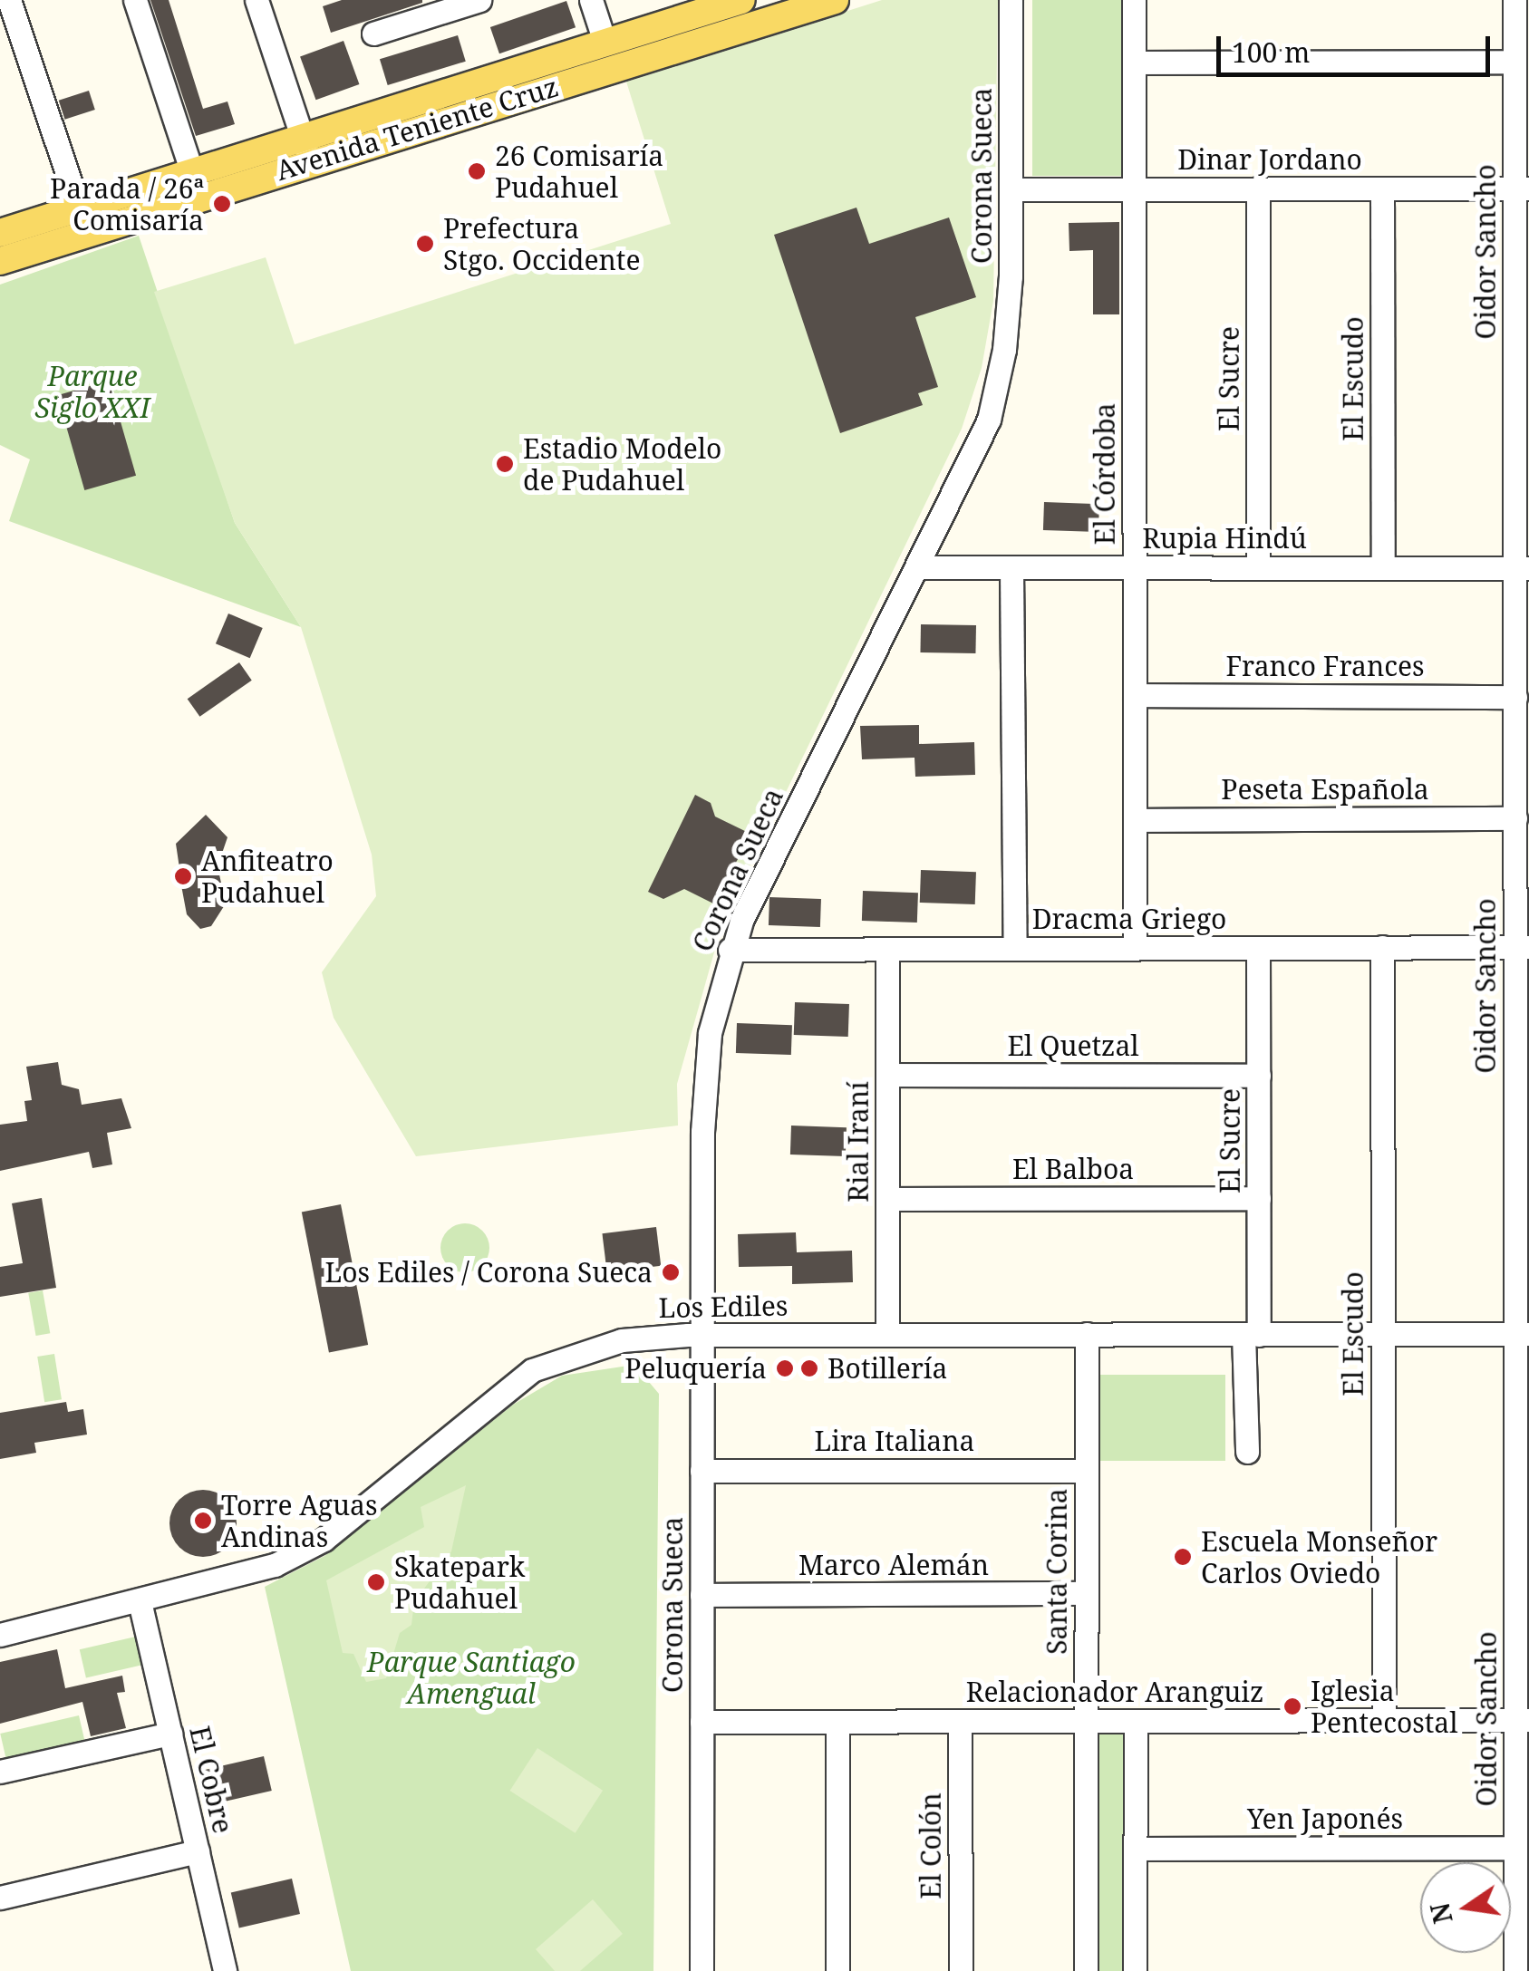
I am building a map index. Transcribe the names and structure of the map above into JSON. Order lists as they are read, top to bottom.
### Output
{
  "streets": {
    "main road": ["Avenida Teniente Cruz"],
    "street": [
      "Dinar Jordano",
      "Corona Sueca",
      "Oidor Sancho",
      "El Sucre",
      "El Escudo",
      "El Córdoba",
      "Rupia Hindú",
      "Franco Frances",
      "Peseta Española",
      "Dracma Griego",
      "El Quetzal",
      "Rial Iraní",
      "El Balboa",
      "Los Ediles",
      "Lira Italiana",
      "Marco Alemán",
      "Santa Corina",
      "Relacionador Aranguiz",
      "El Cobre",
      "Yen Japonés",
      "El Colón"
    ]
  },
  "crossings": [
    ["Dinar Jordano", "Corona Sueca"],
    ["Dinar Jordano", "Oidor Sancho"],
    ["Dinar Jordano", "El Sucre"],
    ["Dinar Jordano", "El Escudo"],
    ["Dinar Jordano", "El Córdoba"],
    ["Corona Sueca", "Rupia Hindú"],
    ["Corona Sueca", "Dracma Griego"],
    ["Corona Sueca", "Los Ediles"],
    ["Corona Sueca", "Lira Italiana"],
    ["Corona Sueca", "Marco Alemán"],
    ["Corona Sueca", "Relacionador Aranguiz"],
    ["Oidor Sancho", "Rupia Hindú"],
    ["Oidor Sancho", "Franco Frances"],
    ["Oidor Sancho", "Peseta Española"],
    ["Oidor Sancho", "Dracma Griego"],
    ["Oidor Sancho", "Los Ediles"],
    ["Oidor Sancho", "Relacionador Aranguiz"],
    ["Oidor Sancho", "Yen Japonés"],
    ["El Sucre", "Rupia Hindú"],
    ["El Sucre", "Dracma Griego"],
    ["El Sucre", "El Quetzal"],
    ["El Sucre", "El Balboa"],
    ["El Sucre", "Los Ediles"],
    ["El Escudo", "Rupia Hindú"],
    ["El Escudo", "Dracma Griego"],
    ["El Escudo", "Los Ediles"],
    ["El Escudo", "Relacionador Aranguiz"],
    ["El Córdoba", "Rupia Hindú"],
    ["El Córdoba", "Franco Frances"],
    ["El Córdoba", "Peseta Española"],
    ["El Córdoba", "Dracma Griego"],
    ["Dracma Griego", "Rial Iraní"],
    ["El Quetzal", "Rial Iraní"],
    ["Rial Iraní", "El Balboa"],
    ["Rial Iraní", "Los Ediles"],
    ["Los Ediles", "Santa Corina"],
    ["Los Ediles", "El Cobre"],
    ["Lira Italiana", "Santa Corina"],
    ["Marco Alemán", "Santa Corina"],
    ["Santa Corina", "Relacionador Aranguiz"],
    ["Relacionador Aranguiz", "El Colón"]
  ],
  "parks": ["Parque Siglo XXI", "Parque Santiago Amengual"],
  "places": [
    "26 Comisaría Pudahuel",
    "Parada / 26ª Comisaría",
    "Prefectura Stgo. Occidente",
    "Estadio Modelo de Pudahuel",
    "Anfiteatro Pudahuel",
    "Los Ediles / Corona Sueca",
    "Peluquería",
    "Botillería",
    "Torre Aguas Andinas",
    "Escuela Monseñor Carlos Oviedo",
    "Skatepark Pudahuel",
    "Iglesia Pentecostal"
  ],
  "scale_bar": "100 m",
  "north": "left"
}
